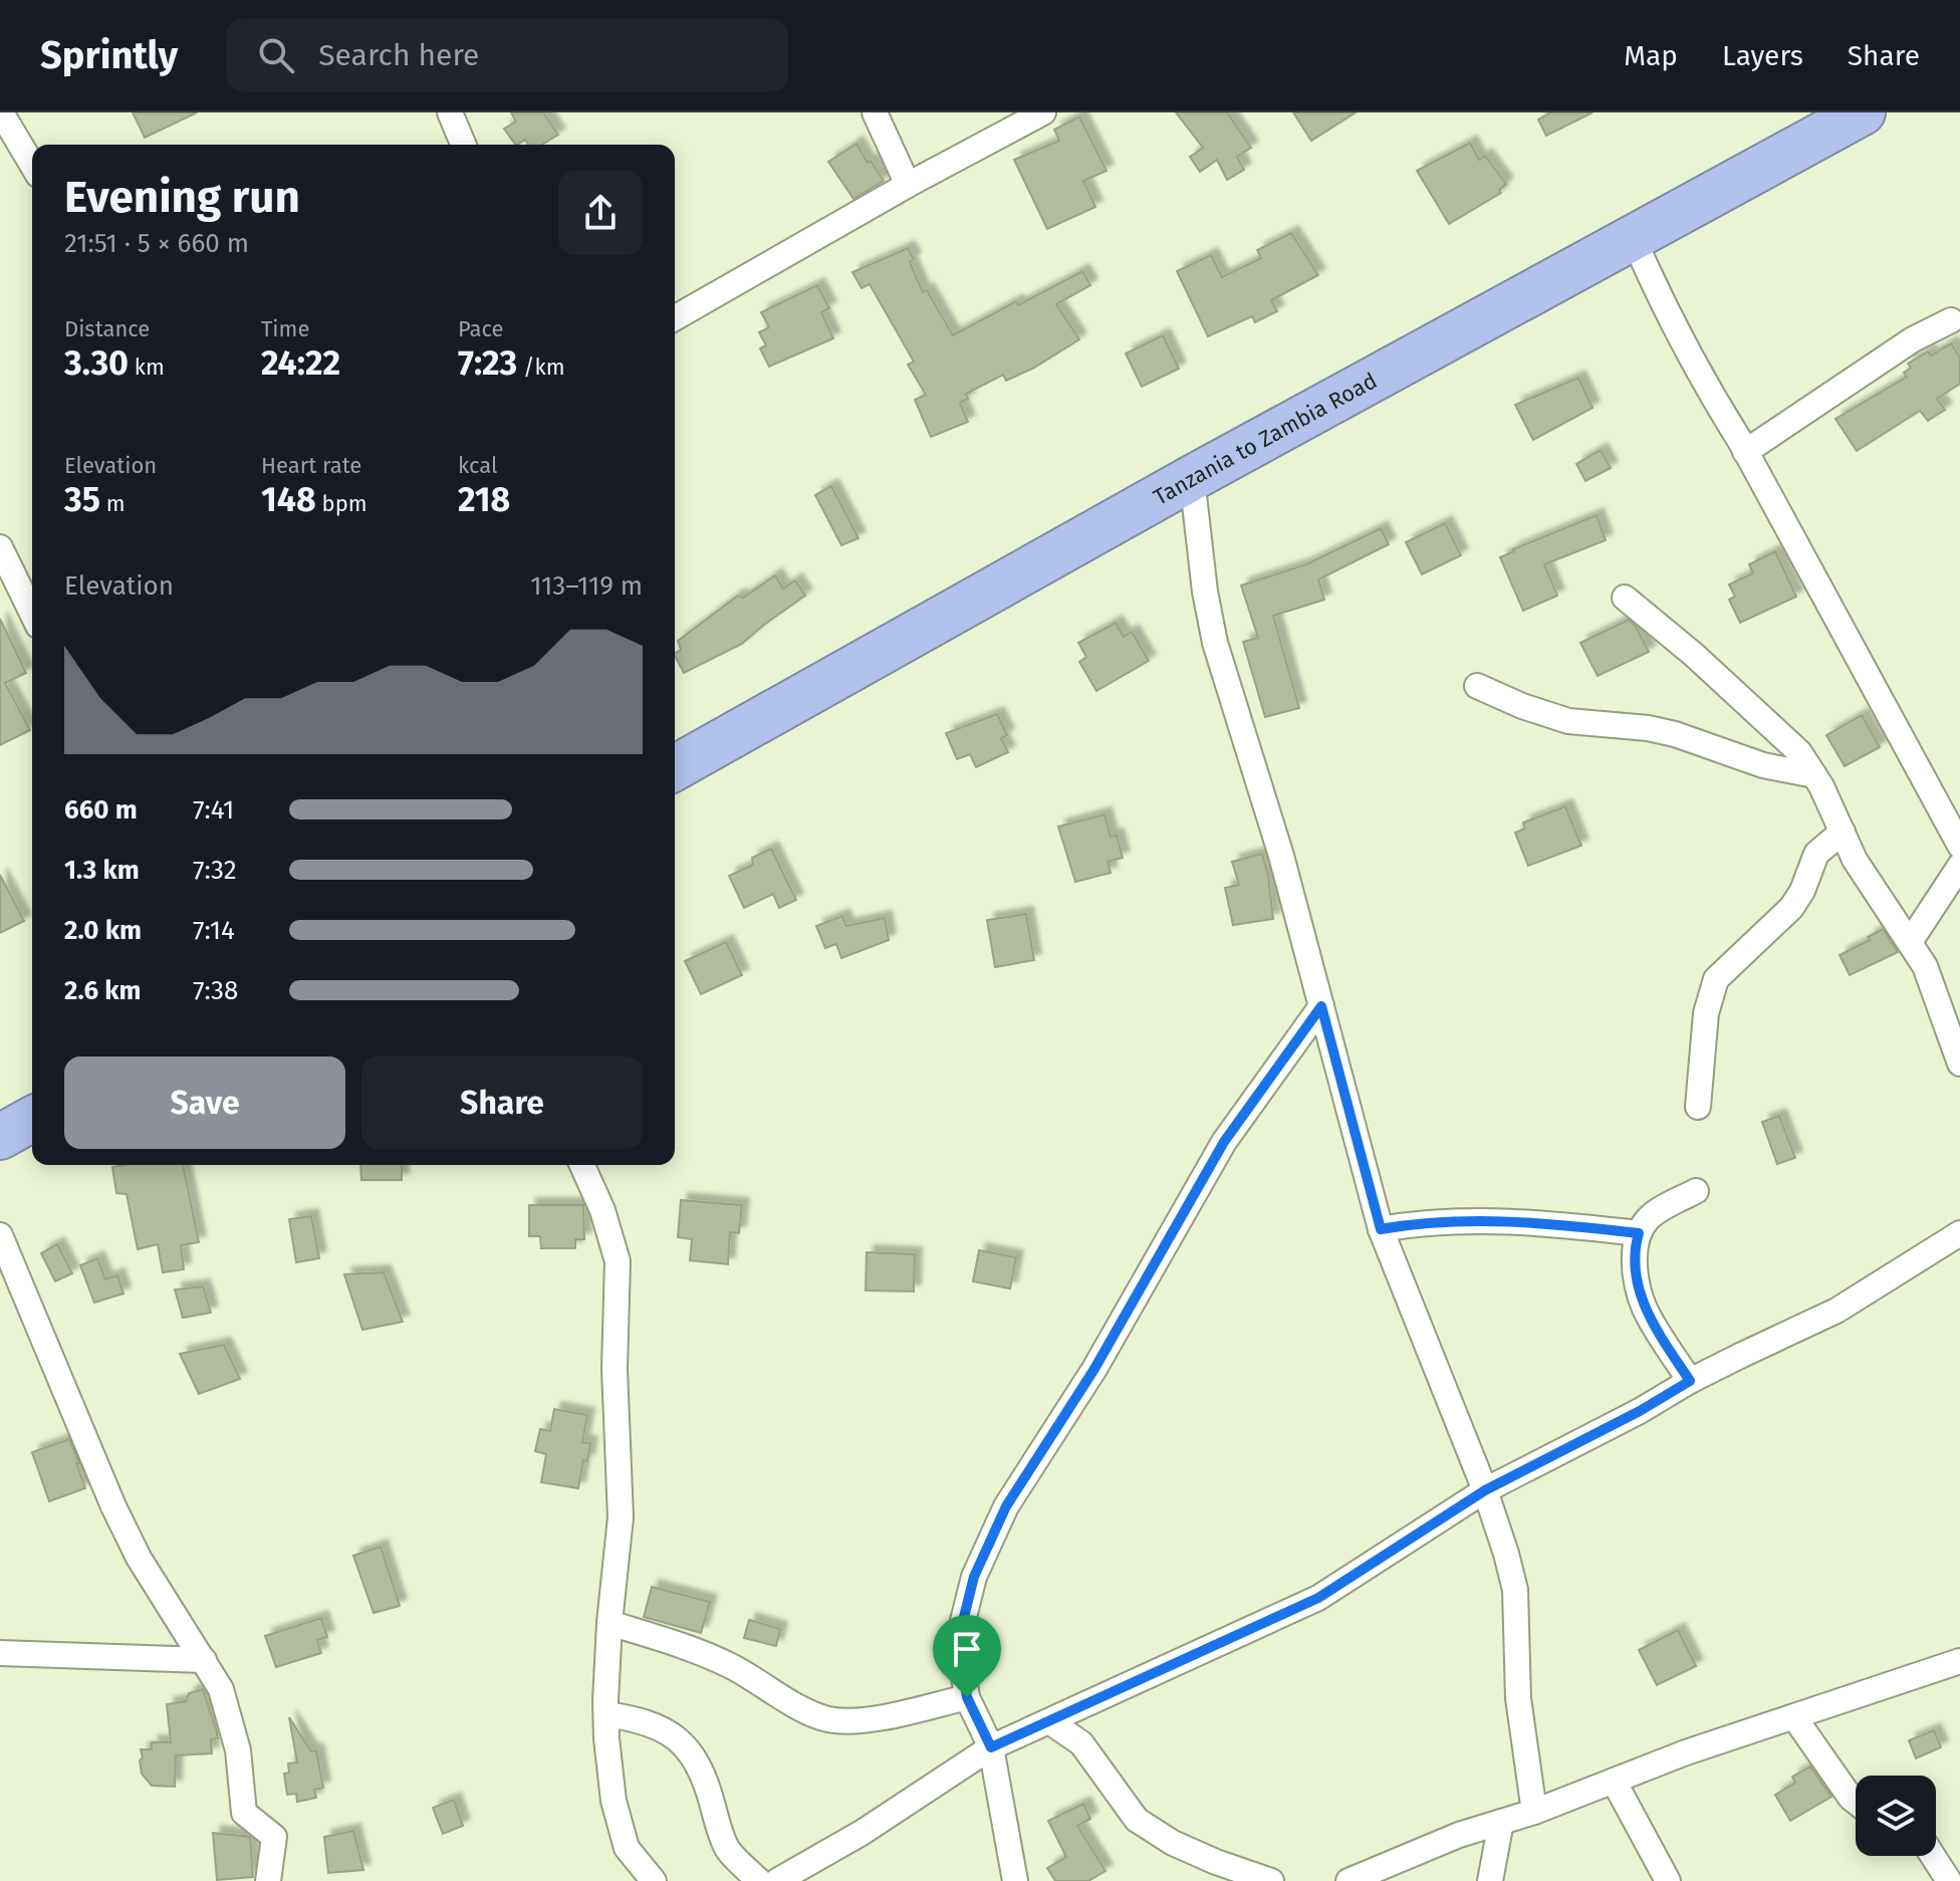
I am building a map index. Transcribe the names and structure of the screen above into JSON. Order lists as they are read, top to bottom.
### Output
{
  "streets": {
    "highway": ["Tanzania to Zambia Road"]
  },
  "page": {
    "header": "Sprintly",
    "search": "Search here",
    "nav": ["Map", "Layers", "Share"],
    "heading": ["Evening run", "21:51 · 5 × 660 m"],
    "stats": [
      ["Distance", "3.30 km"],
      ["Time", "24:22"],
      ["Pace", "7:23 /km"],
      ["Elevation", "35 m"],
      ["Heart rate", "148 bpm"],
      ["kcal", "218"]
    ],
    "chart": ["Elevation", "113–119 m"],
    "list": [
      {
        "name": "660 m",
        "note": "7:41"
      },
      {
        "name": "1.3 km",
        "note": "7:32"
      },
      {
        "name": "2.0 km",
        "note": "7:14"
      },
      {
        "name": "2.6 km",
        "note": "7:38"
      }
    ],
    "buttons": ["Save", "Share"]
  }
}
